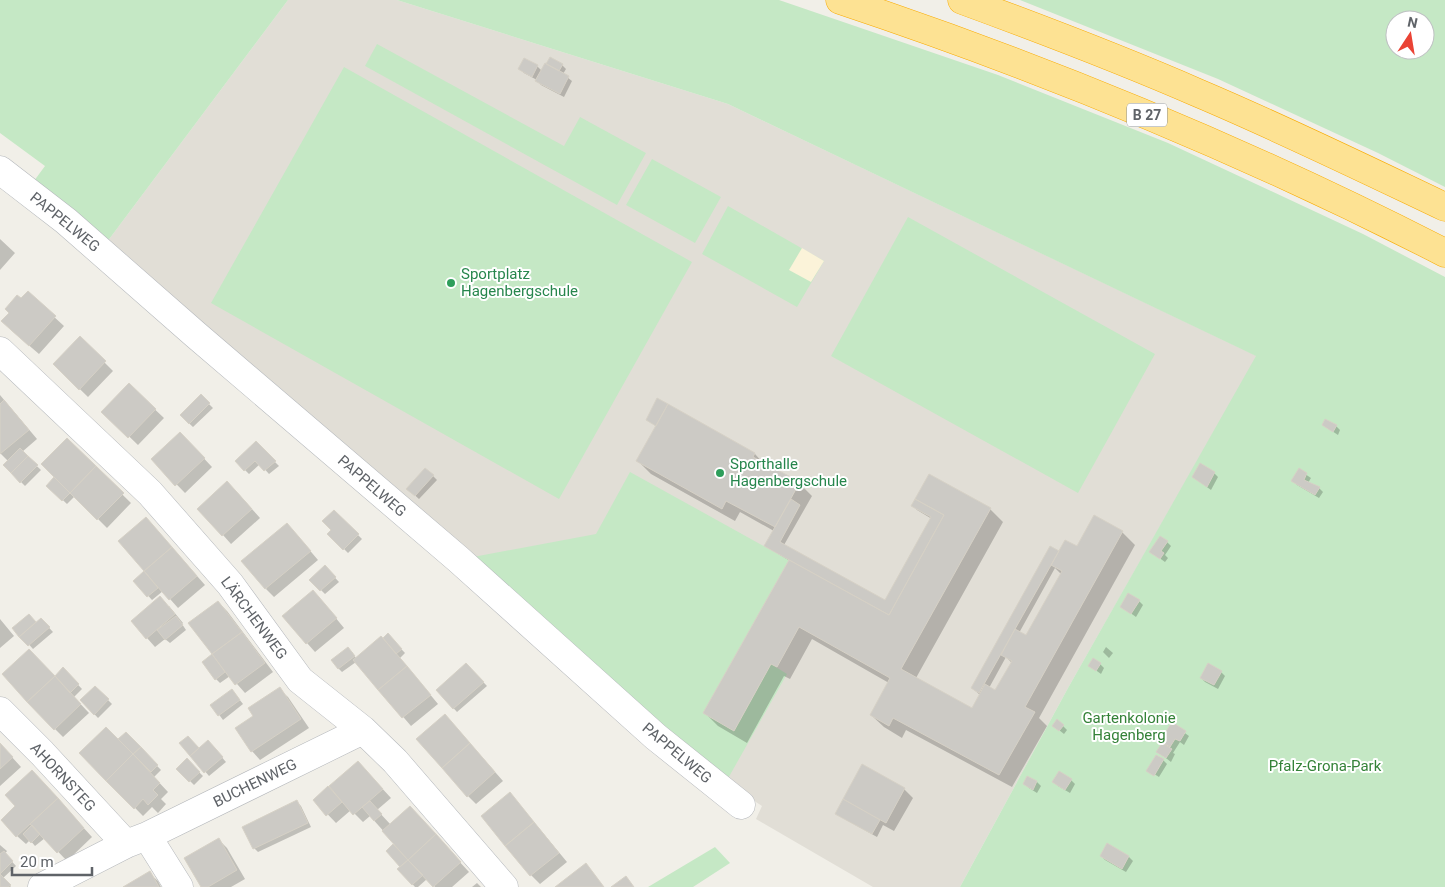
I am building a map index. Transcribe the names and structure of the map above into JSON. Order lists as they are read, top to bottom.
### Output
{
  "streets": {
    "highway": ["B 27"],
    "street": [
      "PAPPELWEG",
      "LÄRCHENWEG",
      "AHORNSTEG",
      "BUCHENWEG"
    ]
  },
  "crossings": [
    ["LÄRCHENWEG", "BUCHENWEG"],
    ["AHORNSTEG", "BUCHENWEG"]
  ],
  "parks": ["Gartenkolonie Hagenberg", "Pfalz-Grona-Park"],
  "places": ["Sportplatz Hagenbergschule", "Sporthalle Hagenbergschule"],
  "scale_bar": "20 m",
  "north": "top"
}
